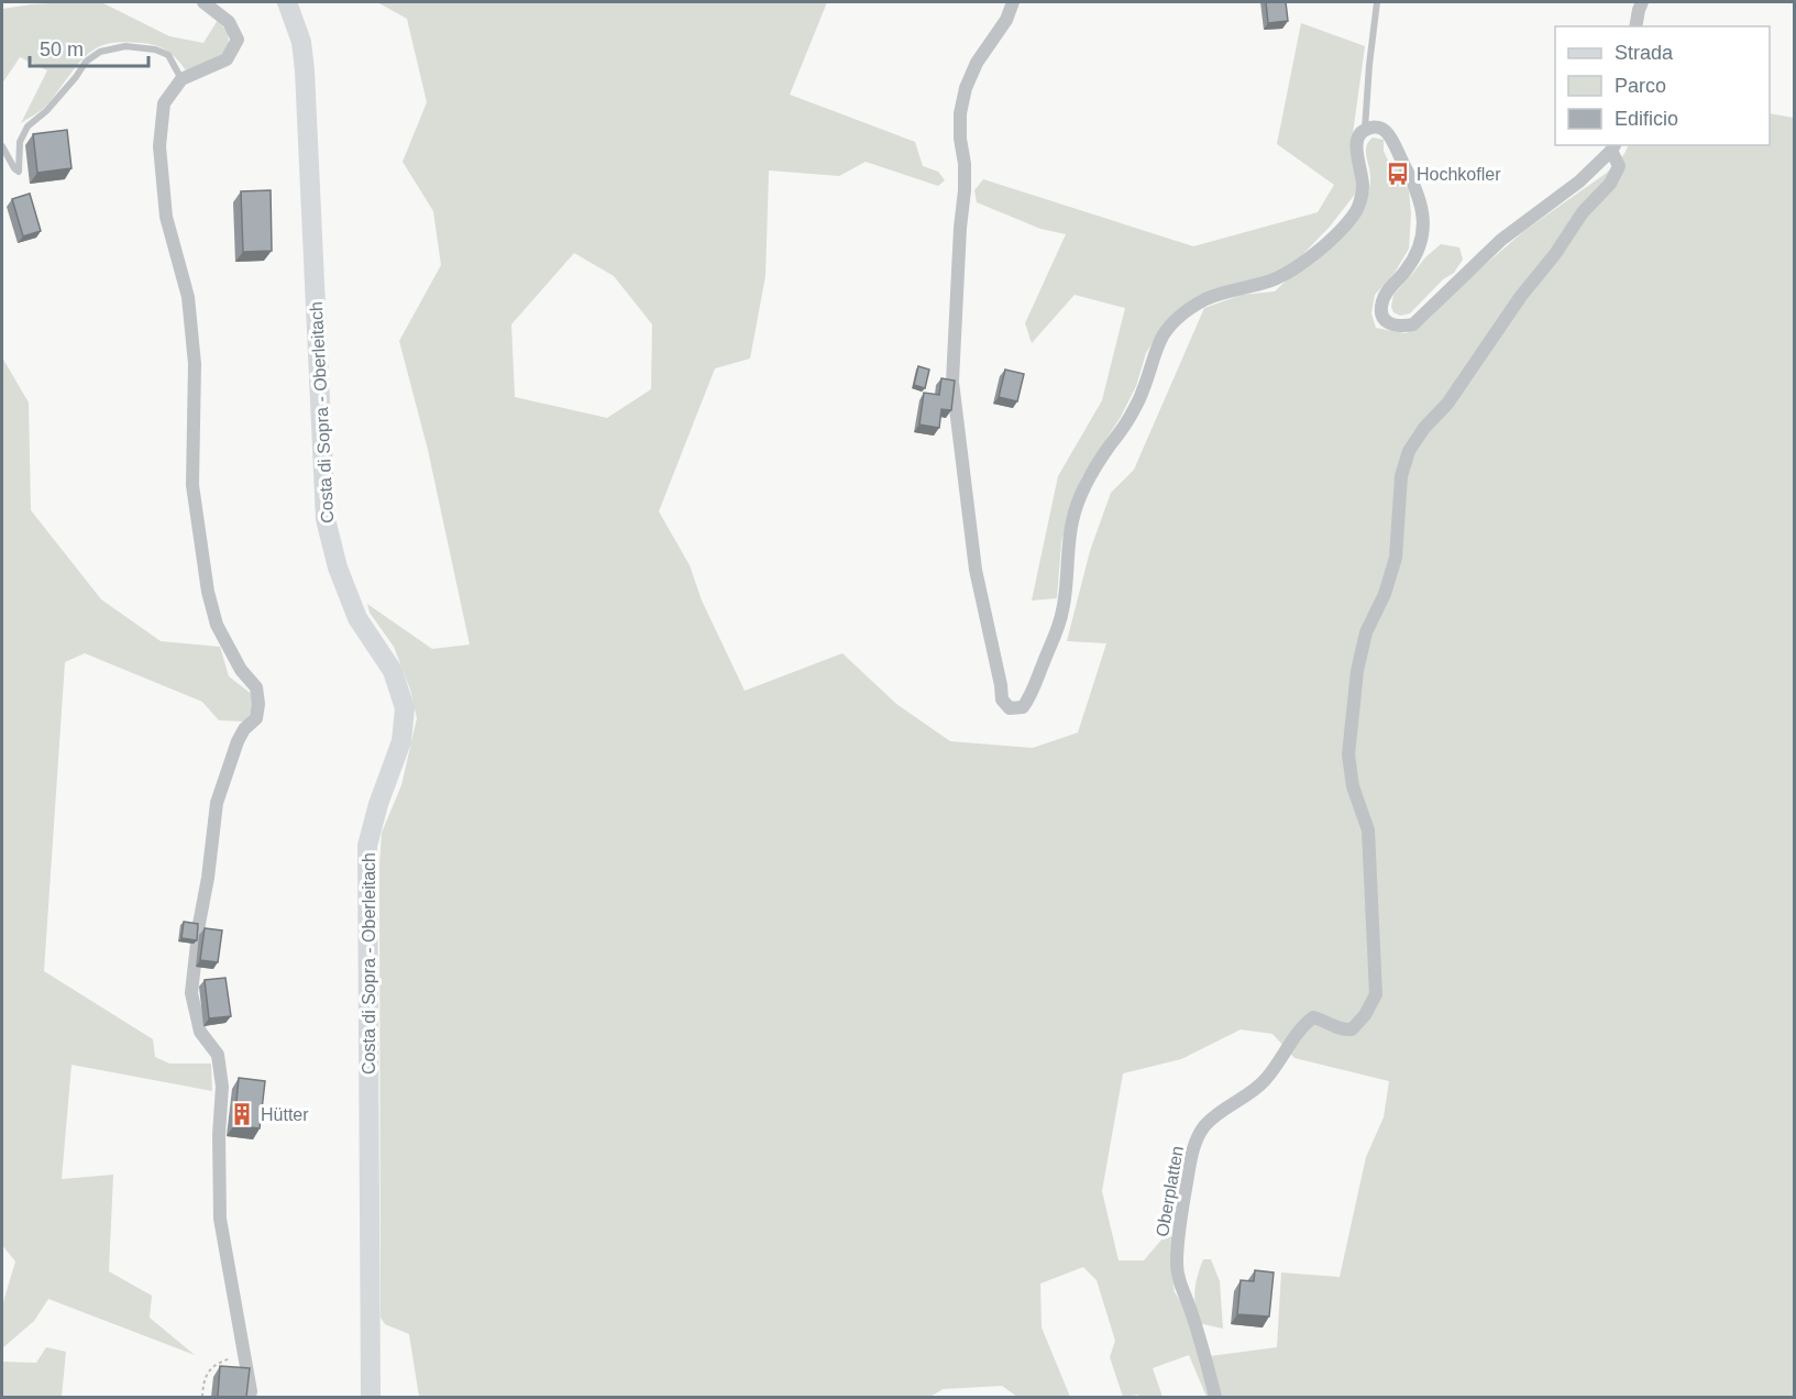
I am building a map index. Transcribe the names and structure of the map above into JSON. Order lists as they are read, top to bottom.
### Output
{
  "streets": {
    "main road": ["Costa di Sopra - Oberleitach"],
    "street": ["Oberplatten"]
  },
  "places": {
    "bus stop": ["Hochkofler"],
    "building": ["Hütter"]
  },
  "legend": ["Strada", "Parco", "Edificio"],
  "scale_bar": "50 m"
}
